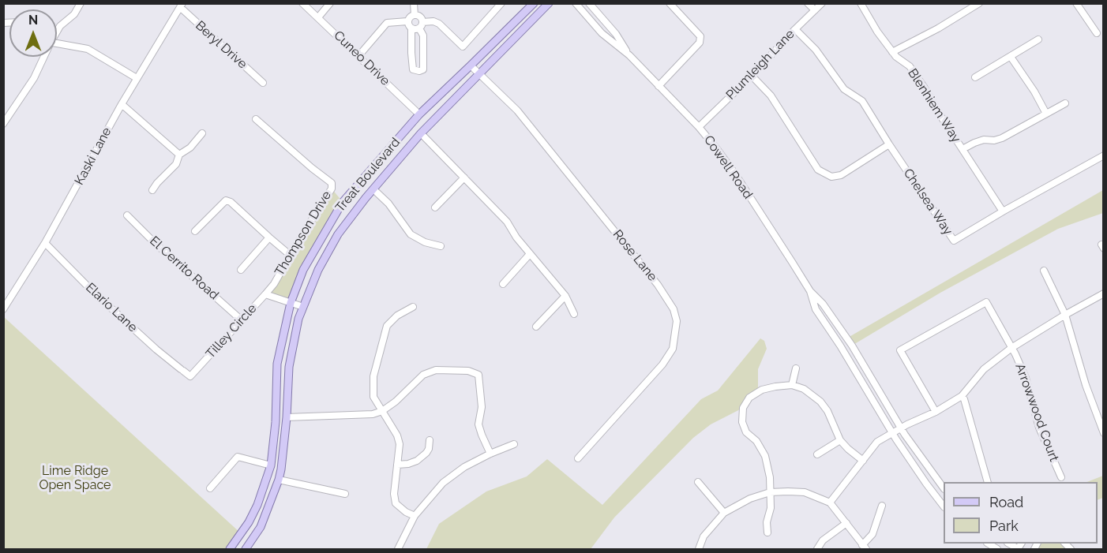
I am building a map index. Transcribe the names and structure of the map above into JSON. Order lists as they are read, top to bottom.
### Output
{
  "streets": {
    "main road": ["Treat Boulevard"],
    "street": [
      "Beryl Drive",
      "Cuneo Drive",
      "Plumleigh Lane",
      "Blenhiem Way",
      "Kaski Lane",
      "Cowell Road",
      "Chelsea Way",
      "Thompson Drive",
      "Rose Lane",
      "El Cerrito Road",
      "Elario Lane",
      "Tilley Circle",
      "Arrowwood Court"
    ]
  },
  "crossings": [
    ["Beryl Drive", "Kaski Lane"],
    ["Cuneo Drive", "Treat Boulevard"],
    ["Plumleigh Lane", "Cowell Road"],
    ["Plumleigh Lane", "Chelsea Way"],
    ["Blenhiem Way", "Chelsea Way"],
    ["Kaski Lane", "Elario Lane"],
    ["Treat Boulevard", "Rose Lane"],
    ["Treat Boulevard", "Tilley Circle"],
    ["Thompson Drive", "Tilley Circle"],
    ["El Cerrito Road", "Tilley Circle"],
    ["Elario Lane", "Tilley Circle"]
  ],
  "parks": ["Lime Ridge Open Space"],
  "legend": ["Road", "Park"],
  "north": "top"
}
